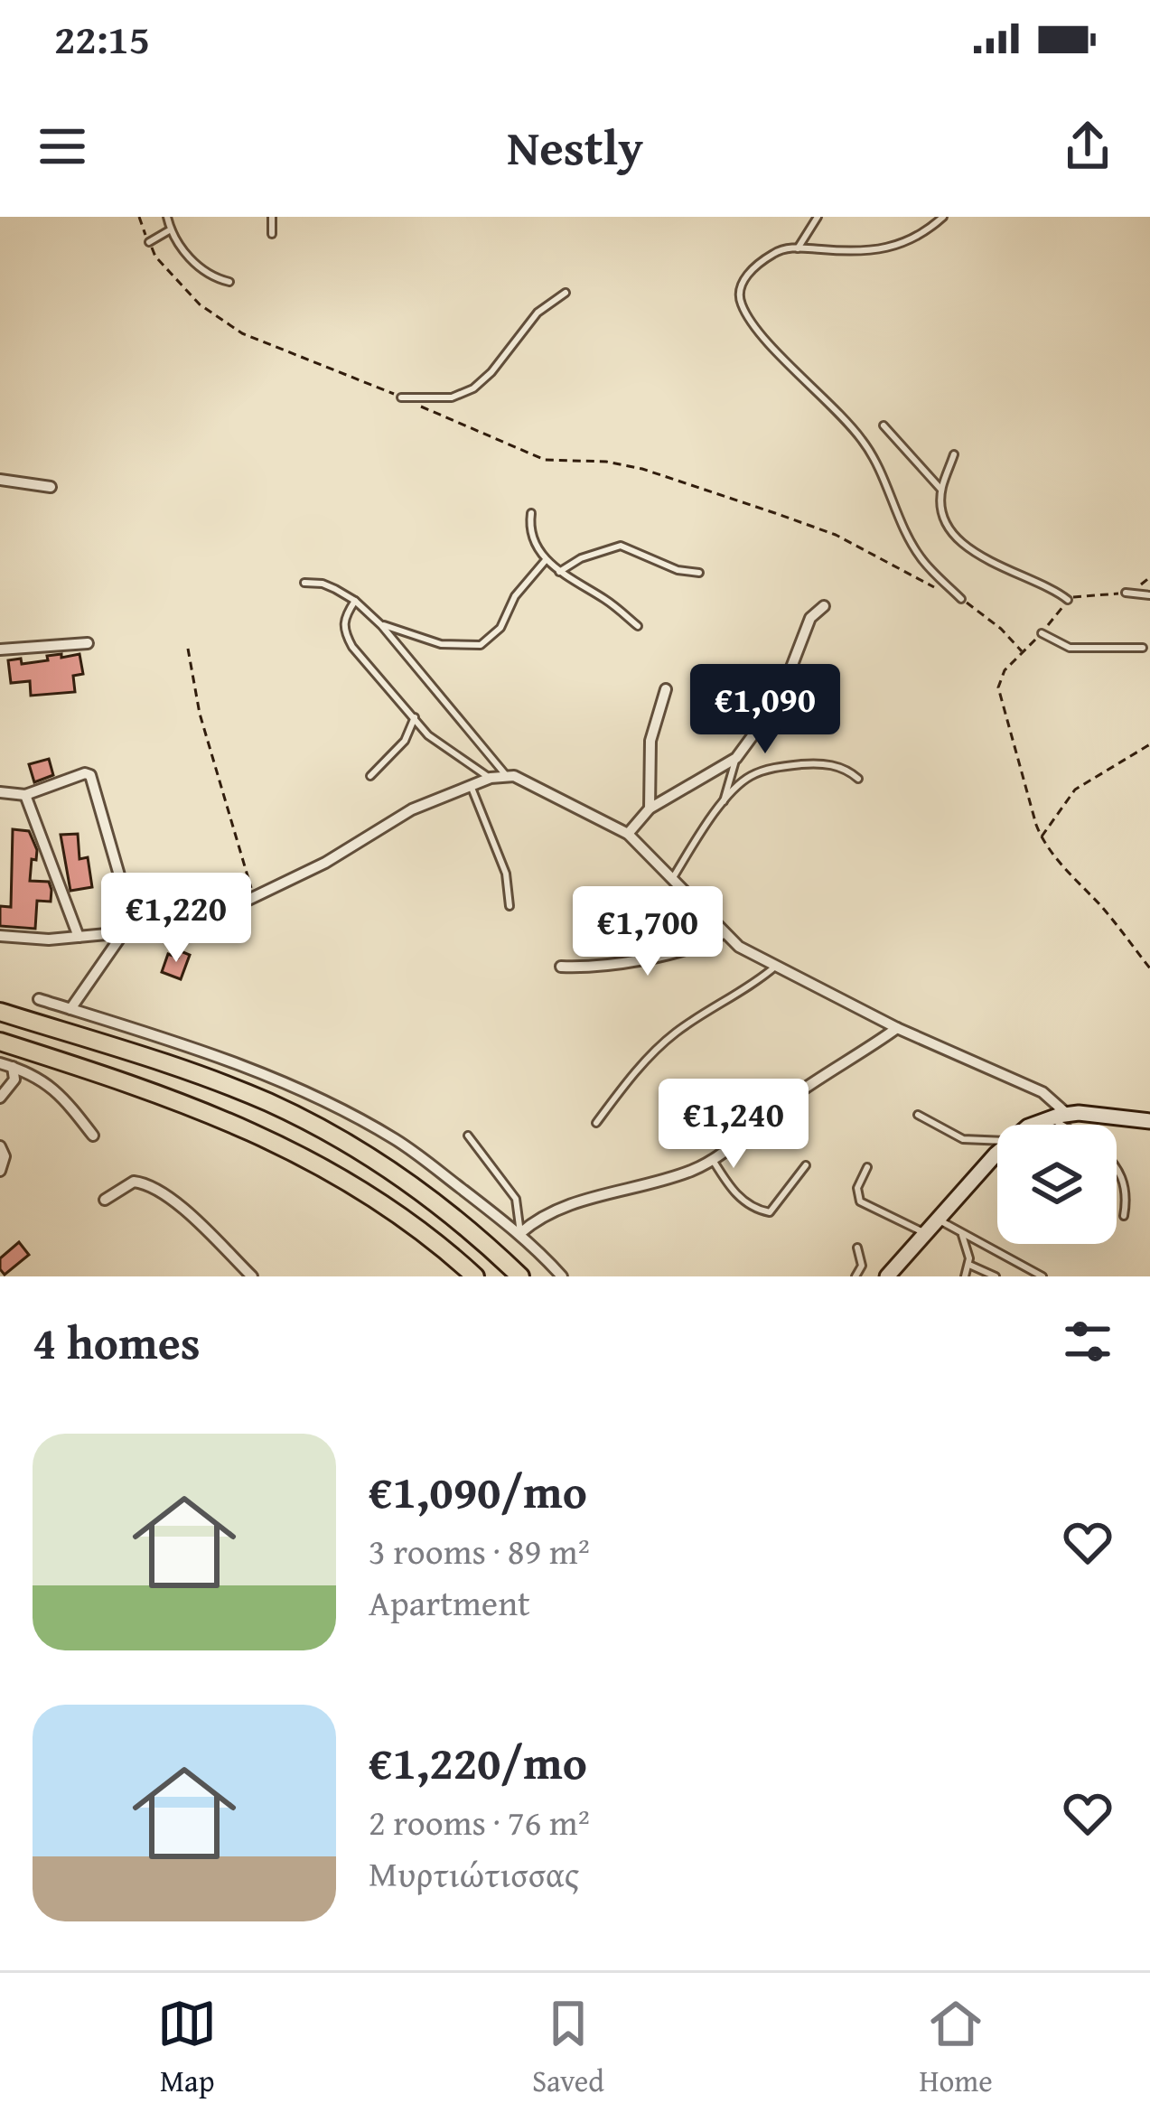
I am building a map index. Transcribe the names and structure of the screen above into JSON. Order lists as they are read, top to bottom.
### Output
{
  "page": {
    "status": "22:15",
    "header": "Nestly",
    "price": [
      "€1,090",
      "€1,220",
      "€1,700",
      "€1,240"
    ],
    "heading": "4 homes",
    "list": [
      {
        "name": "€1,090/mo",
        "note": "3 rooms · 89 m² · Apartment"
      },
      {
        "name": "€1,220/mo",
        "note": "2 rooms · 76 m² · Μυρτιώτισσας"
      }
    ],
    "tabs": ["Map", "Saved", "Home"]
  }
}
